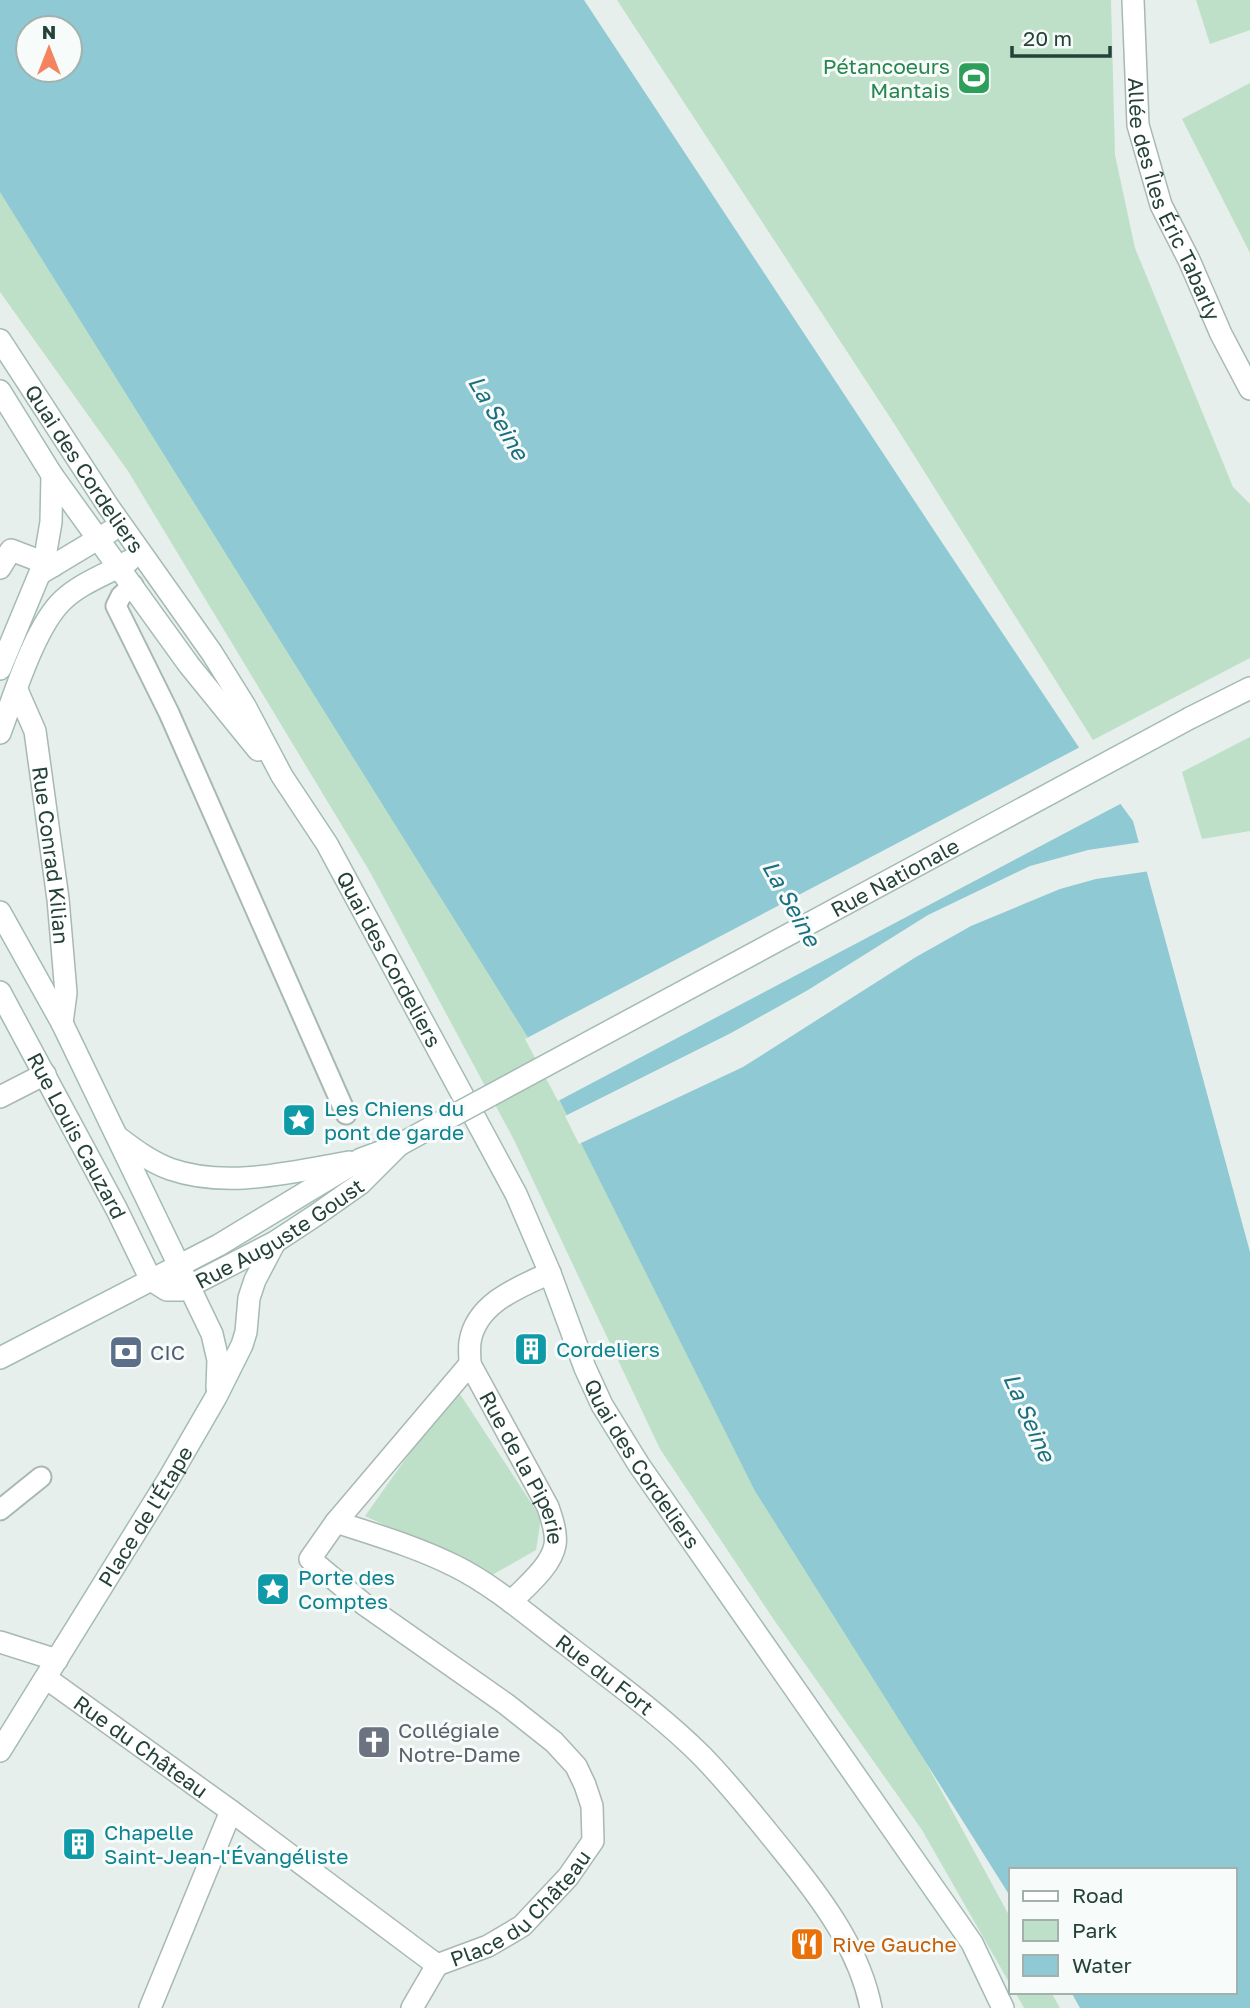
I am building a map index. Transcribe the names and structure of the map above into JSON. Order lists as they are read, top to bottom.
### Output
{
  "streets": {
    "main road": [
      "Allée des Îles Éric Tabarly",
      "Quai des Cordeliers",
      "Rue Conrad Kilian",
      "Rue Nationale",
      "Rue Louis Cauzard",
      "Rue Auguste Goust",
      "Rue de la Piperie",
      "Place de l'Étape",
      "Rue du Fort",
      "Rue du Château",
      "Place du Château"
    ]
  },
  "crossings": [
    ["Rue Conrad Kilian", "Rue Auguste Goust"],
    ["Rue Conrad Kilian", "Place de l'Étape"],
    ["Rue Nationale", "Rue Auguste Goust"],
    ["Rue Louis Cauzard", "Rue Auguste Goust"],
    ["Rue Auguste Goust", "Place de l'Étape"],
    ["Rue de la Piperie", "Rue du Fort"],
    ["Place de l'Étape", "Rue du Château"],
    ["Rue du Fort", "Place du Château"],
    ["Rue du Château", "Place du Château"]
  ],
  "water": ["La Seine"],
  "places": {
    "sports": ["Pétancoeurs Mantais"],
    "place": ["Les Chiens du pont de garde", "Porte des Comptes"],
    "building": ["Cordeliers", "Chapelle Saint-Jean-l'Évangéliste"],
    "bank": ["CIC"],
    "church": ["Collégiale Notre-Dame"],
    "restaurant": ["Rive Gauche"]
  },
  "legend": ["Road", "Park", "Water"],
  "scale_bar": "20 m",
  "north": "top"
}
